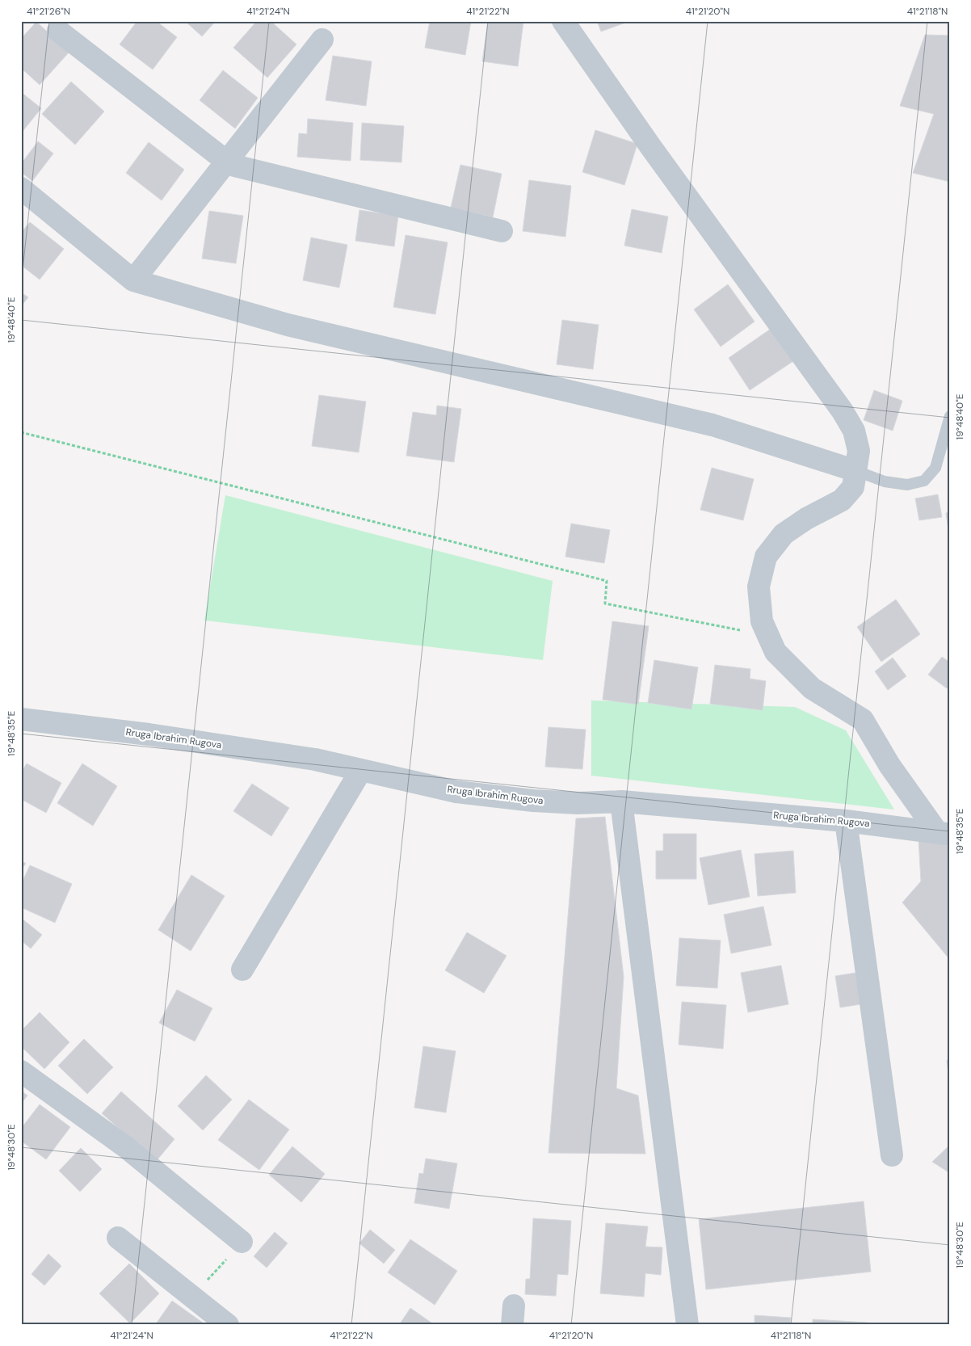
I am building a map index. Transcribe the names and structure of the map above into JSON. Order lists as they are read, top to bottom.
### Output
{
  "streets": {
    "street": ["Rruga Ibrahim Rugova"]
  },
  "coordinates": [
    "41°21'26\"N",
    "41°21'24\"N",
    "41°21'22\"N",
    "41°21'20\"N",
    "41°21'18\"N",
    "19°48'40\"E",
    "19°48'35\"E",
    "19°48'30\"E"
  ]
}
